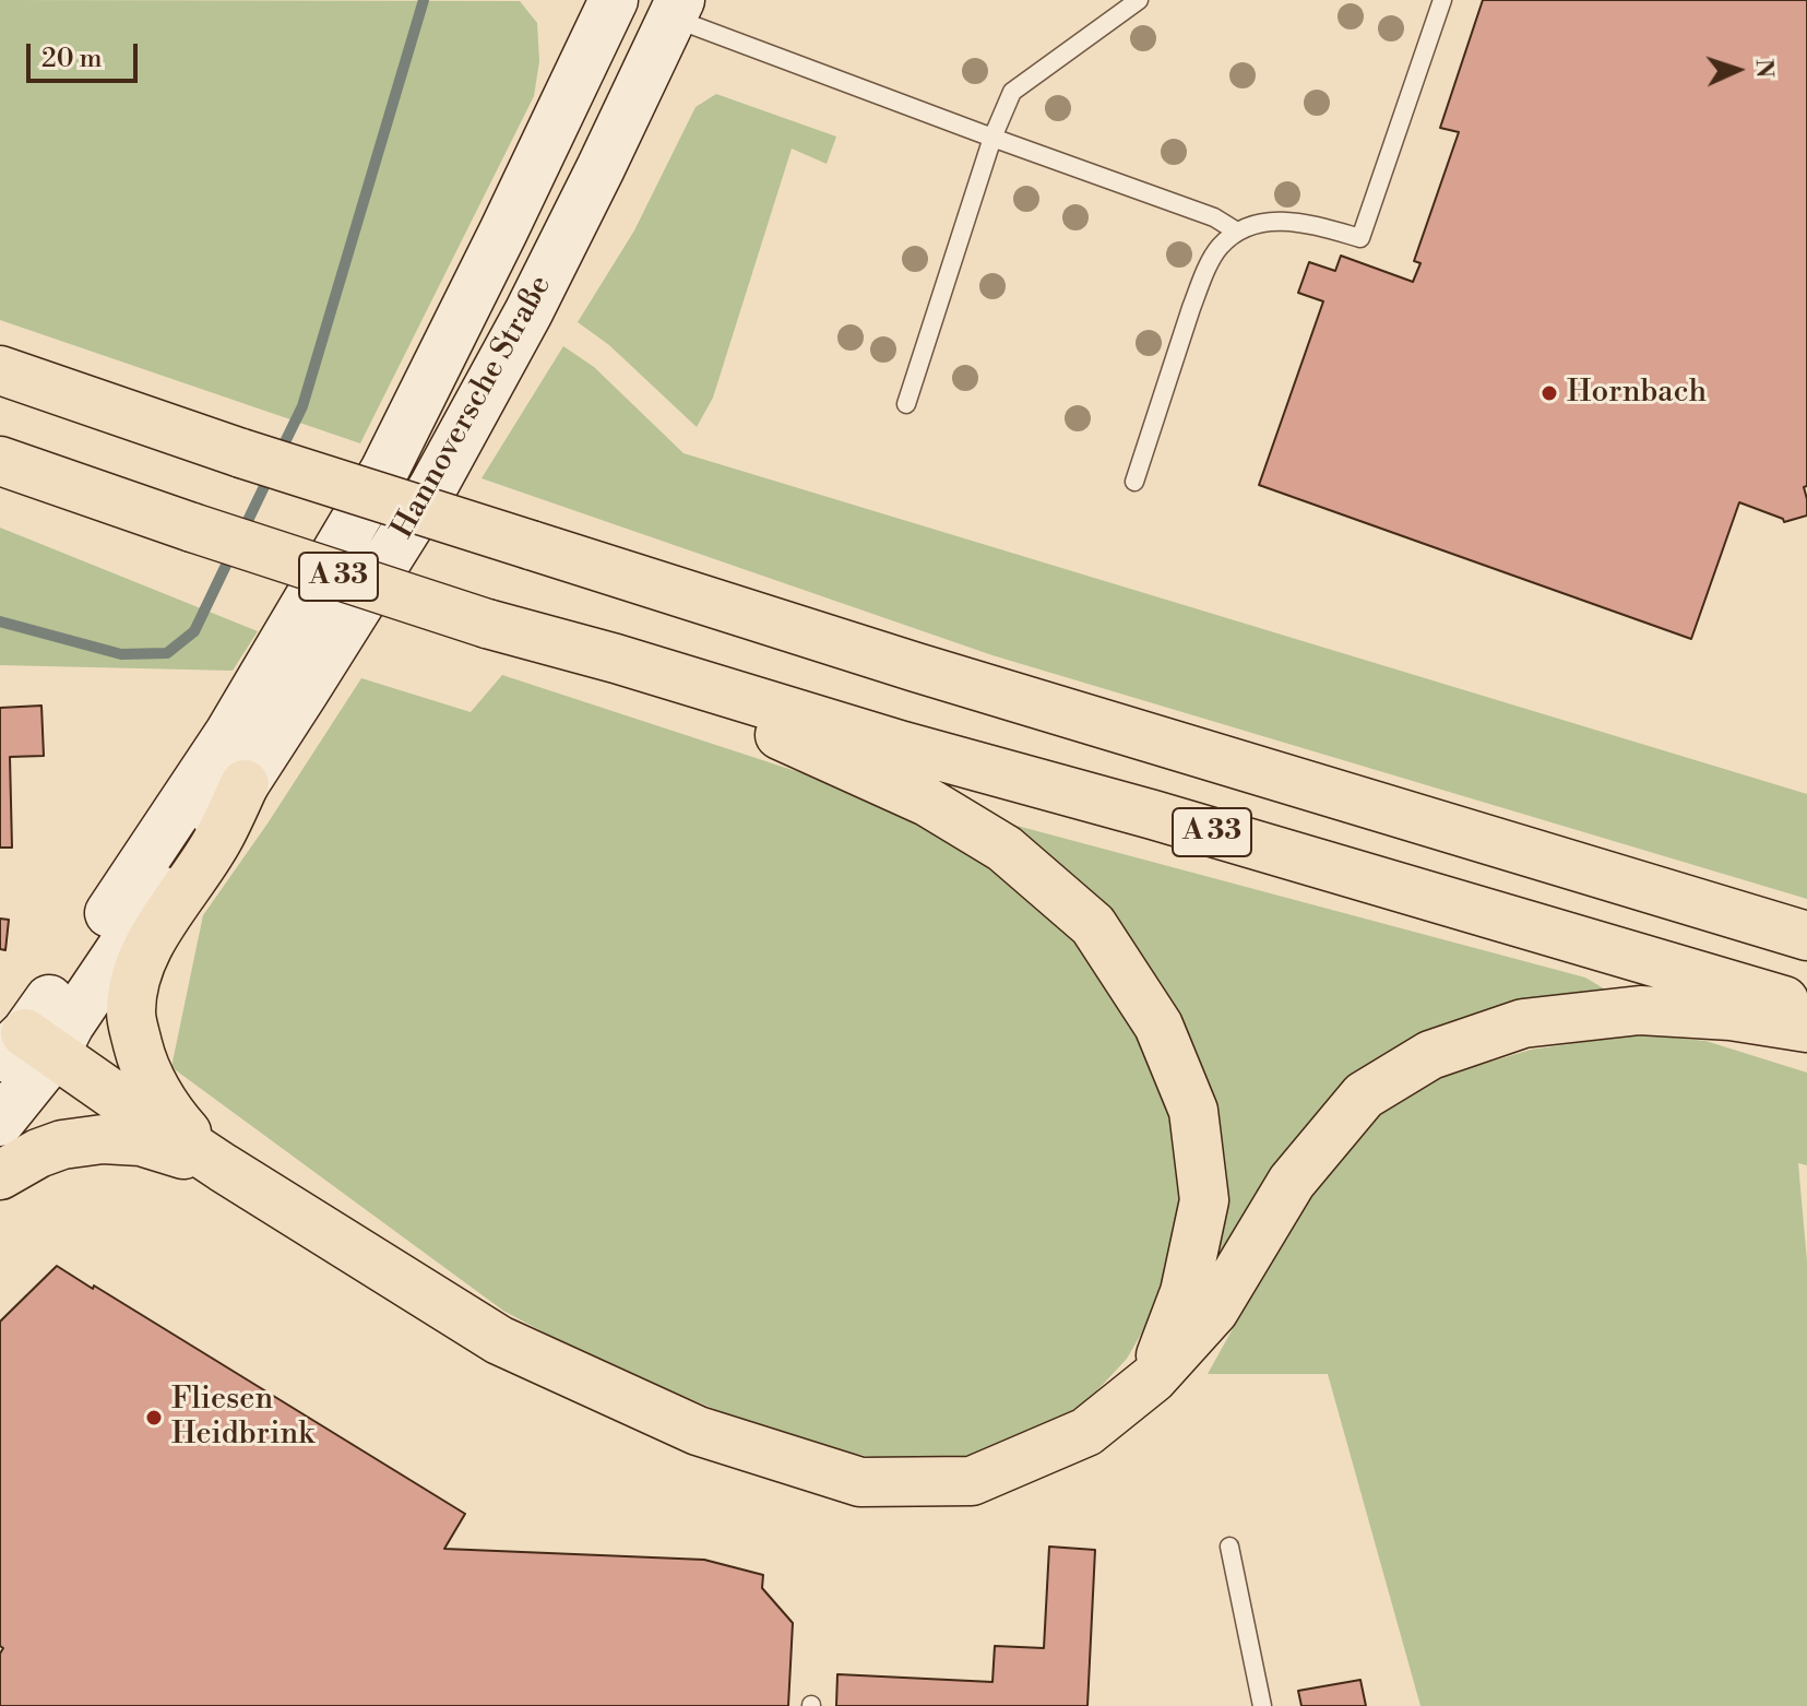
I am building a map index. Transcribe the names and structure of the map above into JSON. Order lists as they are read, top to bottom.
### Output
{
  "streets": {
    "highway": ["A 33"],
    "main road": ["Hannoversche Straße"]
  },
  "places": ["Hornbach", "Fliesen Heidbrink"],
  "scale_bar": "20 m",
  "north": "right"
}
